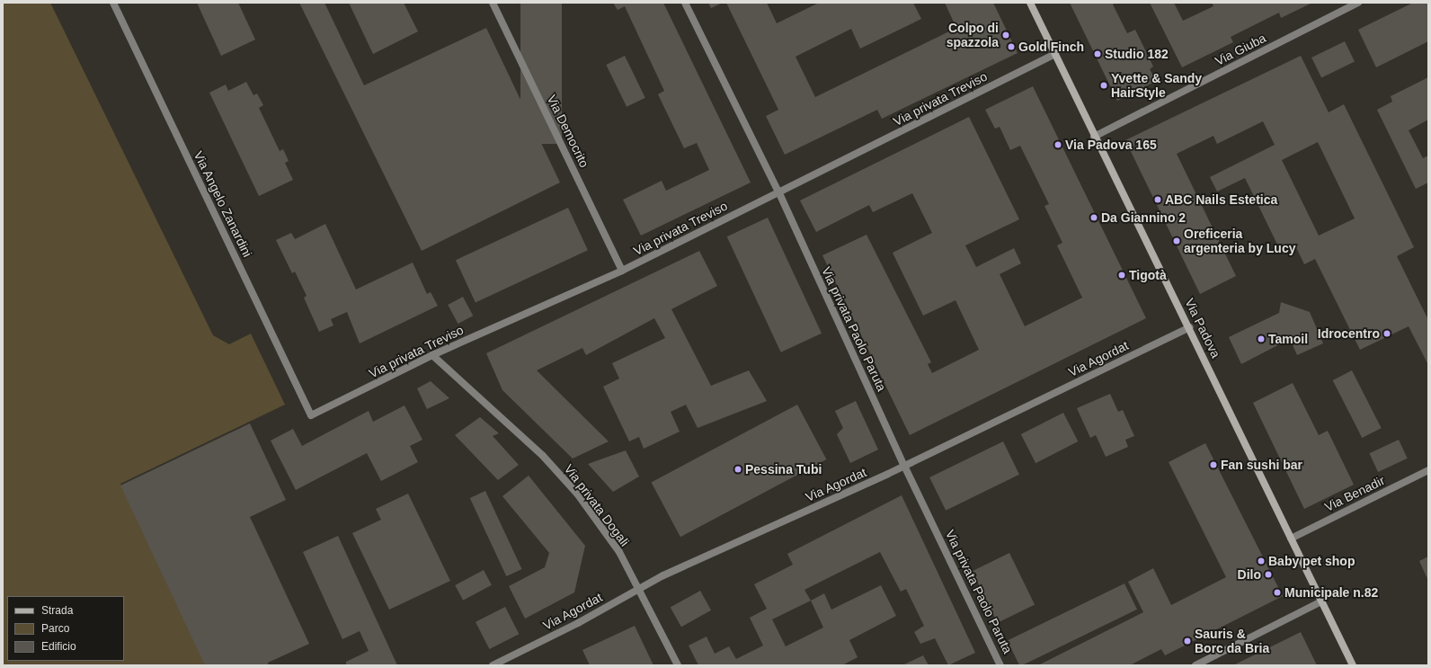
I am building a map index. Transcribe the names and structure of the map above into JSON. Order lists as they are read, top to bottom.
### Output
{
  "streets": {
    "street": [
      "Via Giuba",
      "Via privata Treviso",
      "Via Democrito",
      "Via Angelo Zanardini",
      "Via Padova",
      "Via privata Paolo Paruta",
      "Via Agordat",
      "Via Benadir",
      "Via privata Dogali"
    ]
  },
  "crossings": [
    ["Via Giuba", "Via Padova"],
    ["Via privata Treviso", "Via Democrito"],
    ["Via privata Treviso", "Via Angelo Zanardini"],
    ["Via privata Treviso", "Via Padova"],
    ["Via privata Treviso", "Via privata Paolo Paruta"],
    ["Via privata Treviso", "Via privata Dogali"],
    ["Via Padova", "Via Agordat"],
    ["Via Padova", "Via Benadir"],
    ["Via privata Paolo Paruta", "Via Agordat"],
    ["Via Agordat", "Via privata Dogali"]
  ],
  "places": [
    "Colpo di spazzola",
    "Gold Finch",
    "Studio 182",
    "Yvette & Sandy HairStyle",
    "Via Padova 165",
    "ABC Nails Estetica",
    "Da Giannino 2",
    "Oreficeria argenteria by Lucy",
    "Tigotà",
    "Idrocentro",
    "Tamoil",
    "Fan sushi bar",
    "Pessina Tubi",
    "Baby pet shop",
    "Dilo",
    "Municipale n.82",
    "Sauris & Borc da Bria"
  ],
  "legend": ["Strada", "Parco", "Edificio"]
}
